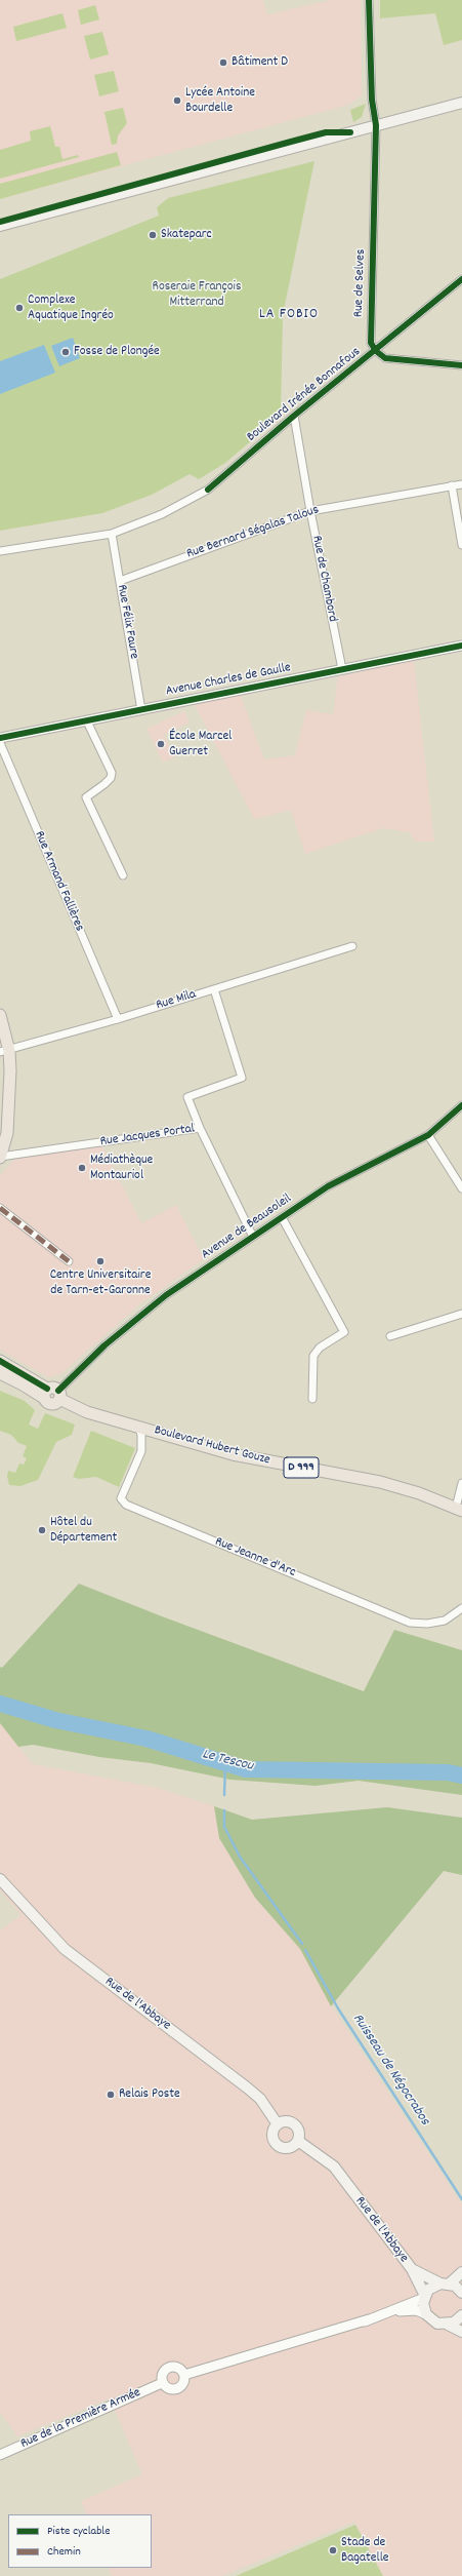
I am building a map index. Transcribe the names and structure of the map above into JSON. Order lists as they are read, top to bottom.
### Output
{
  "streets": {
    "main road": ["Boulevard Hubert Gouze", "D 999", "Rue de l'Abbaye"],
    "street": [
      "Rue de Selves",
      "Boulevard Irénée Bonnafous",
      "Rue Bernard Ségalas Talous",
      "Rue de Chambord",
      "Rue Félix Faure",
      "Avenue Charles de Gaulle",
      "Rue Armand Fallières",
      "Rue Mila",
      "Rue Jacques Portal",
      "Avenue de Beausoleil",
      "Rue Jeanne d'Arc",
      "Rue de la Première Armée"
    ]
  },
  "crossings": [
    ["Rue de Selves", "Boulevard Irénée Bonnafous"],
    ["Boulevard Irénée Bonnafous", "Rue de Chambord"],
    ["Boulevard Irénée Bonnafous", "Rue Félix Faure"],
    ["Rue Bernard Ségalas Talous", "Rue de Chambord"],
    ["Rue Bernard Ségalas Talous", "Rue Félix Faure"],
    ["Rue de Chambord", "Avenue Charles de Gaulle"],
    ["Rue Félix Faure", "Avenue Charles de Gaulle"],
    ["Rue Armand Fallières", "Rue Mila"],
    ["Rue Jacques Portal", "Avenue de Beausoleil"],
    ["Avenue de Beausoleil", "Boulevard Hubert Gouze"],
    ["Boulevard Hubert Gouze", "Rue Jeanne d'Arc"]
  ],
  "districts": ["LA FOBIO"],
  "water": ["Le Tescou", "Ruisseau de Négocrabos"],
  "parks": ["Roseraie François Mitterrand"],
  "places": [
    "Bâtiment D",
    "Lycée Antoine Bourdelle",
    "Skateparc",
    "Complexe Aquatique Ingréo",
    "Fosse de Plongée",
    "École Marcel Guerret",
    "Médiathèque Montauriol",
    "Centre Universitaire de Tarn-et-Garonne",
    "Hôtel du Département",
    "Relais Poste",
    "Stade de Bagatelle"
  ],
  "legend": ["Piste cyclable", "Chemin"]
}
